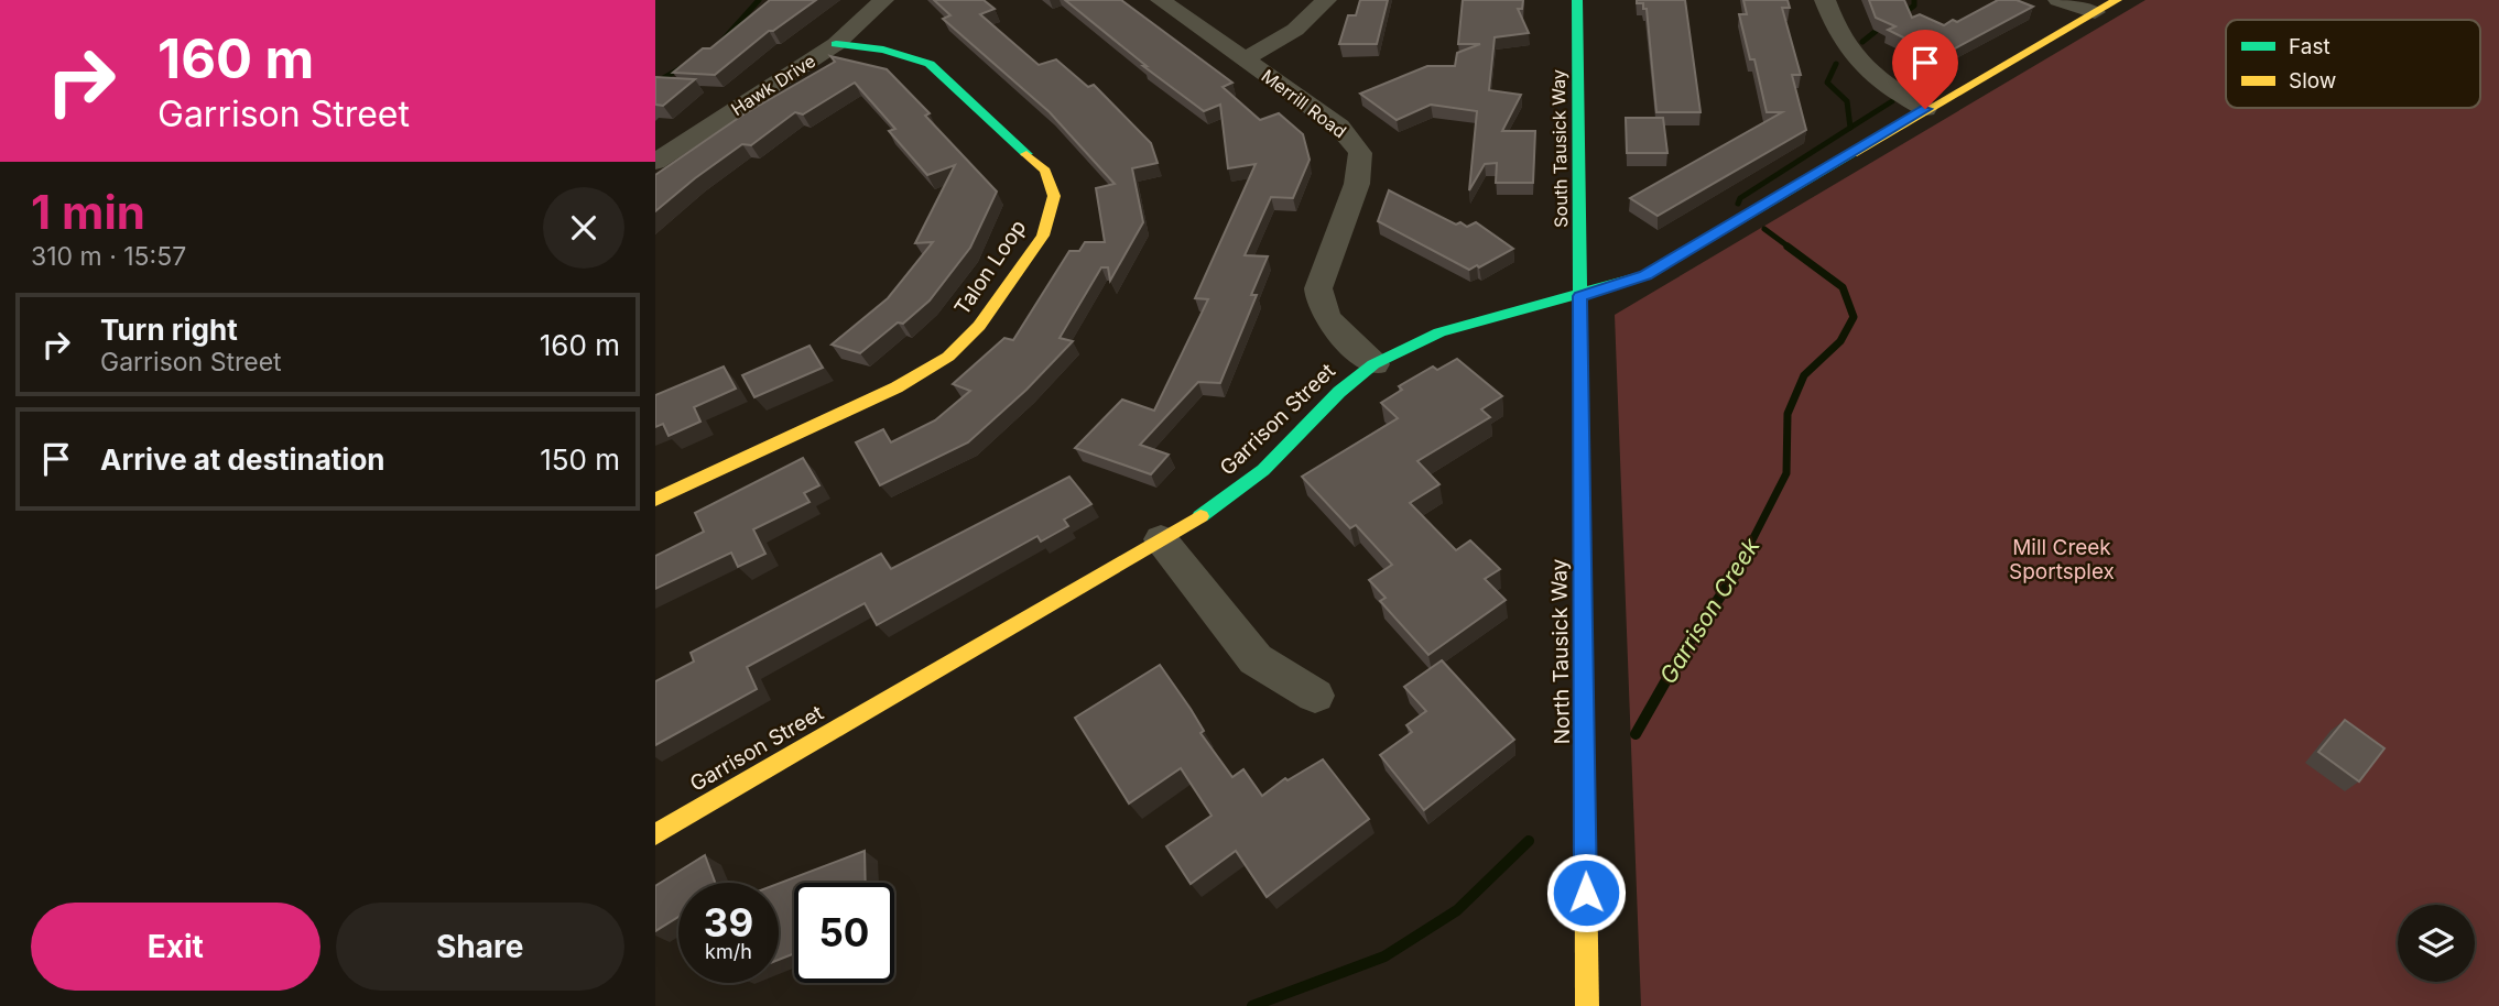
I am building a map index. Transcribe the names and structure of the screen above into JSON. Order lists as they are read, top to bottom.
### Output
{
  "streets": {
    "street": [
      "Hawk Drive",
      "Merrill Road",
      "South Tausick Way",
      "Talon Loop",
      "Garrison Street",
      "North Tausick Way"
    ]
  },
  "crossings": [
    ["Hawk Drive", "Talon Loop"],
    ["Merrill Road", "Garrison Street"],
    ["South Tausick Way", "Garrison Street"],
    ["South Tausick Way", "North Tausick Way"],
    ["Garrison Street", "North Tausick Way"]
  ],
  "water": ["Garrison Creek"],
  "parks": ["Mill Creek Sportsplex"],
  "legend": ["Fast", "Slow"],
  "page": {
    "turn": ["160 m", "Garrison Street"],
    "heading": ["1 min", "310 m · 15:57"],
    "list": [
      {
        "name": "Turn right",
        "note": "Garrison Street",
        "value": "160 m"
      },
      {
        "name": "Arrive at destination",
        "value": "150 m"
      }
    ],
    "speed": "39 km/h",
    "limit": "50",
    "buttons": ["Exit", "Share"]
  }
}
